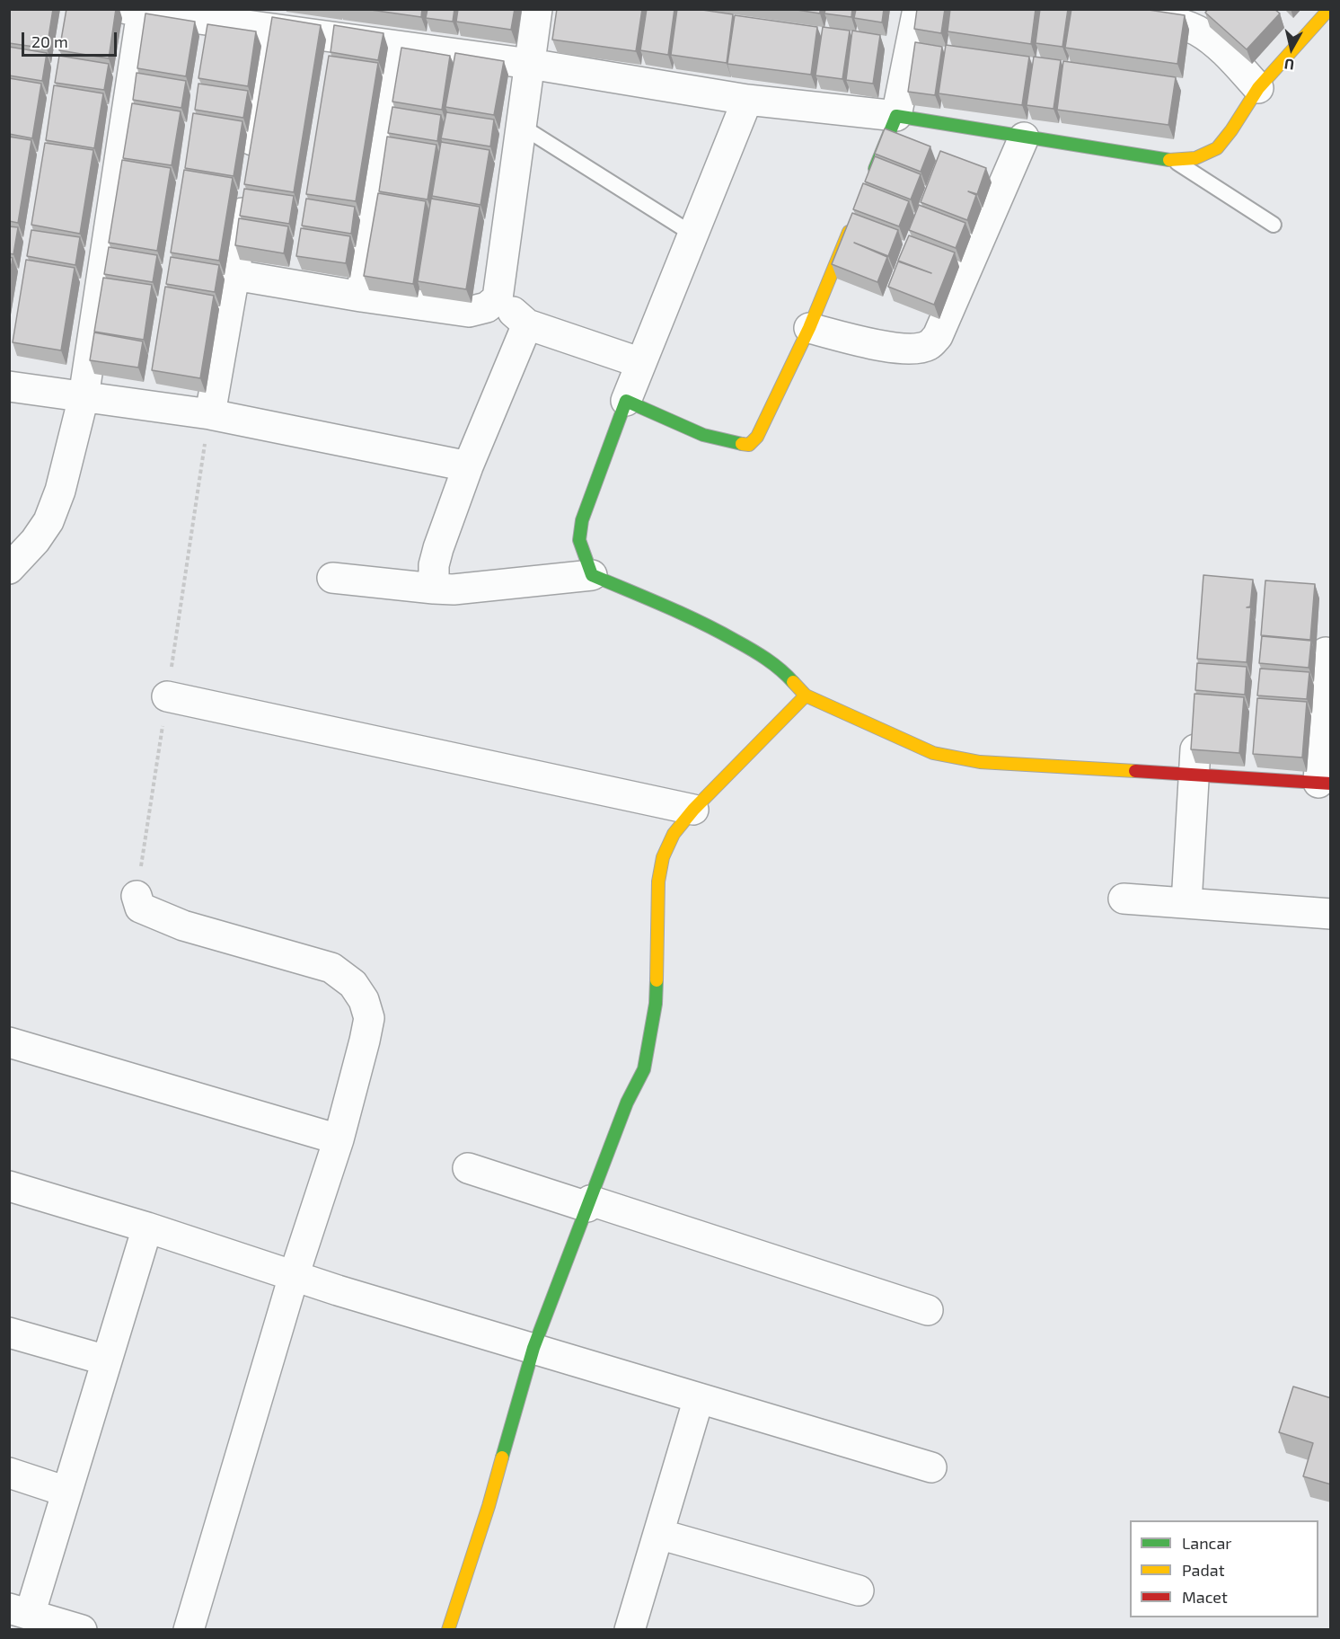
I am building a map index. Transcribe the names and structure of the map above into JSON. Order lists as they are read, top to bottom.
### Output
{
  "legend": ["Lancar", "Padat", "Macet"],
  "scale_bar": "20 m",
  "north": "bottom"
}
